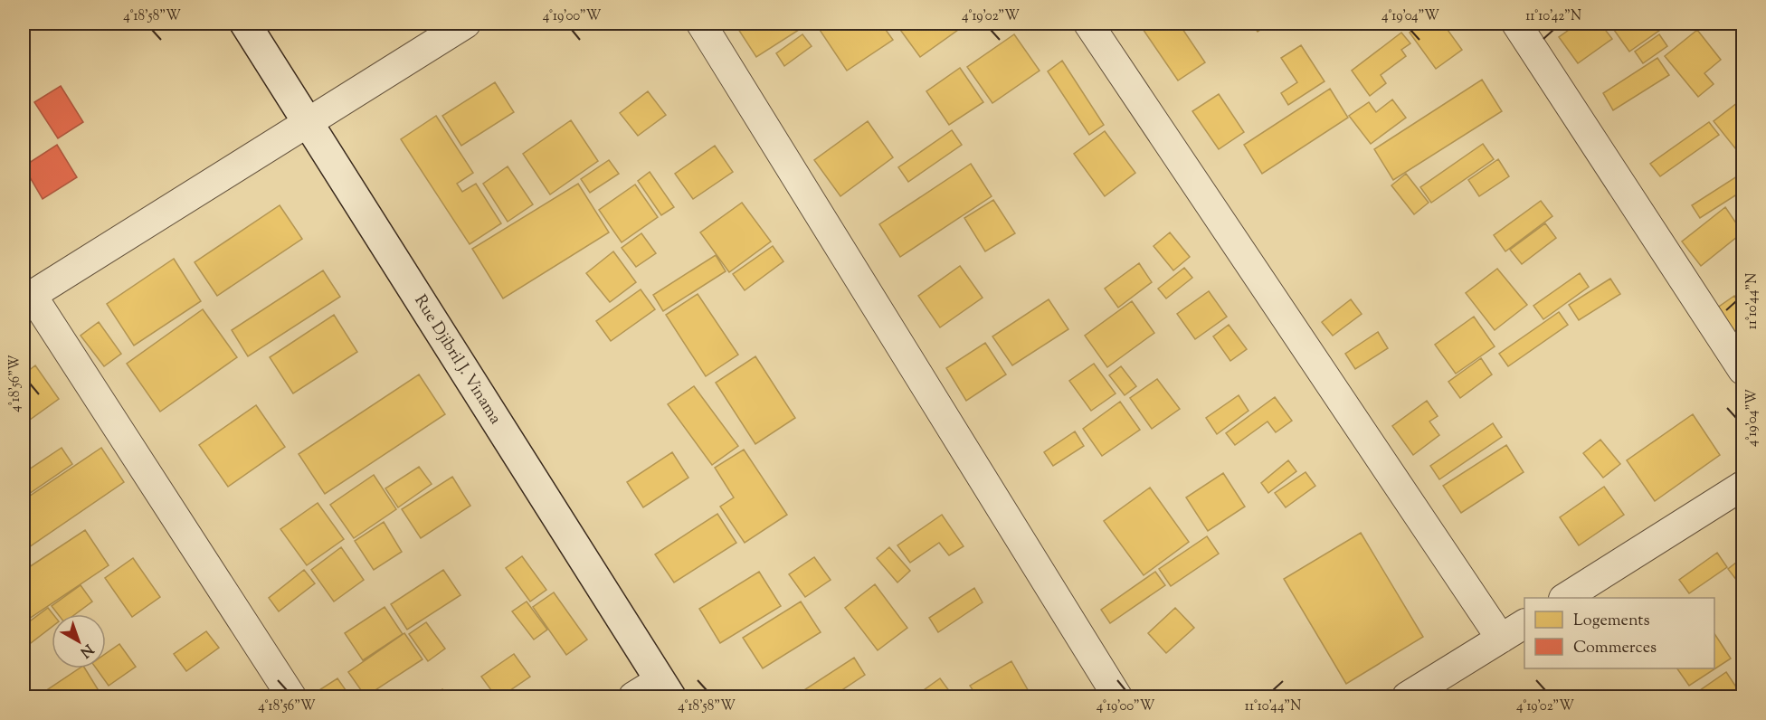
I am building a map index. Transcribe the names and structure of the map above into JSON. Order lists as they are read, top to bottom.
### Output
{
  "streets": {
    "street": ["Rue Djibril J. Vinama"]
  },
  "legend": ["Logements", "Commerces"],
  "north": "bottom right",
  "coordinates": [
    "4°18'58\"W",
    "4°19'00\"W",
    "4°19'02\"W",
    "4°19'04\"W",
    "11°10'42\"N",
    "11°10'44\"N",
    "4°18'56\"W"
  ]
}
